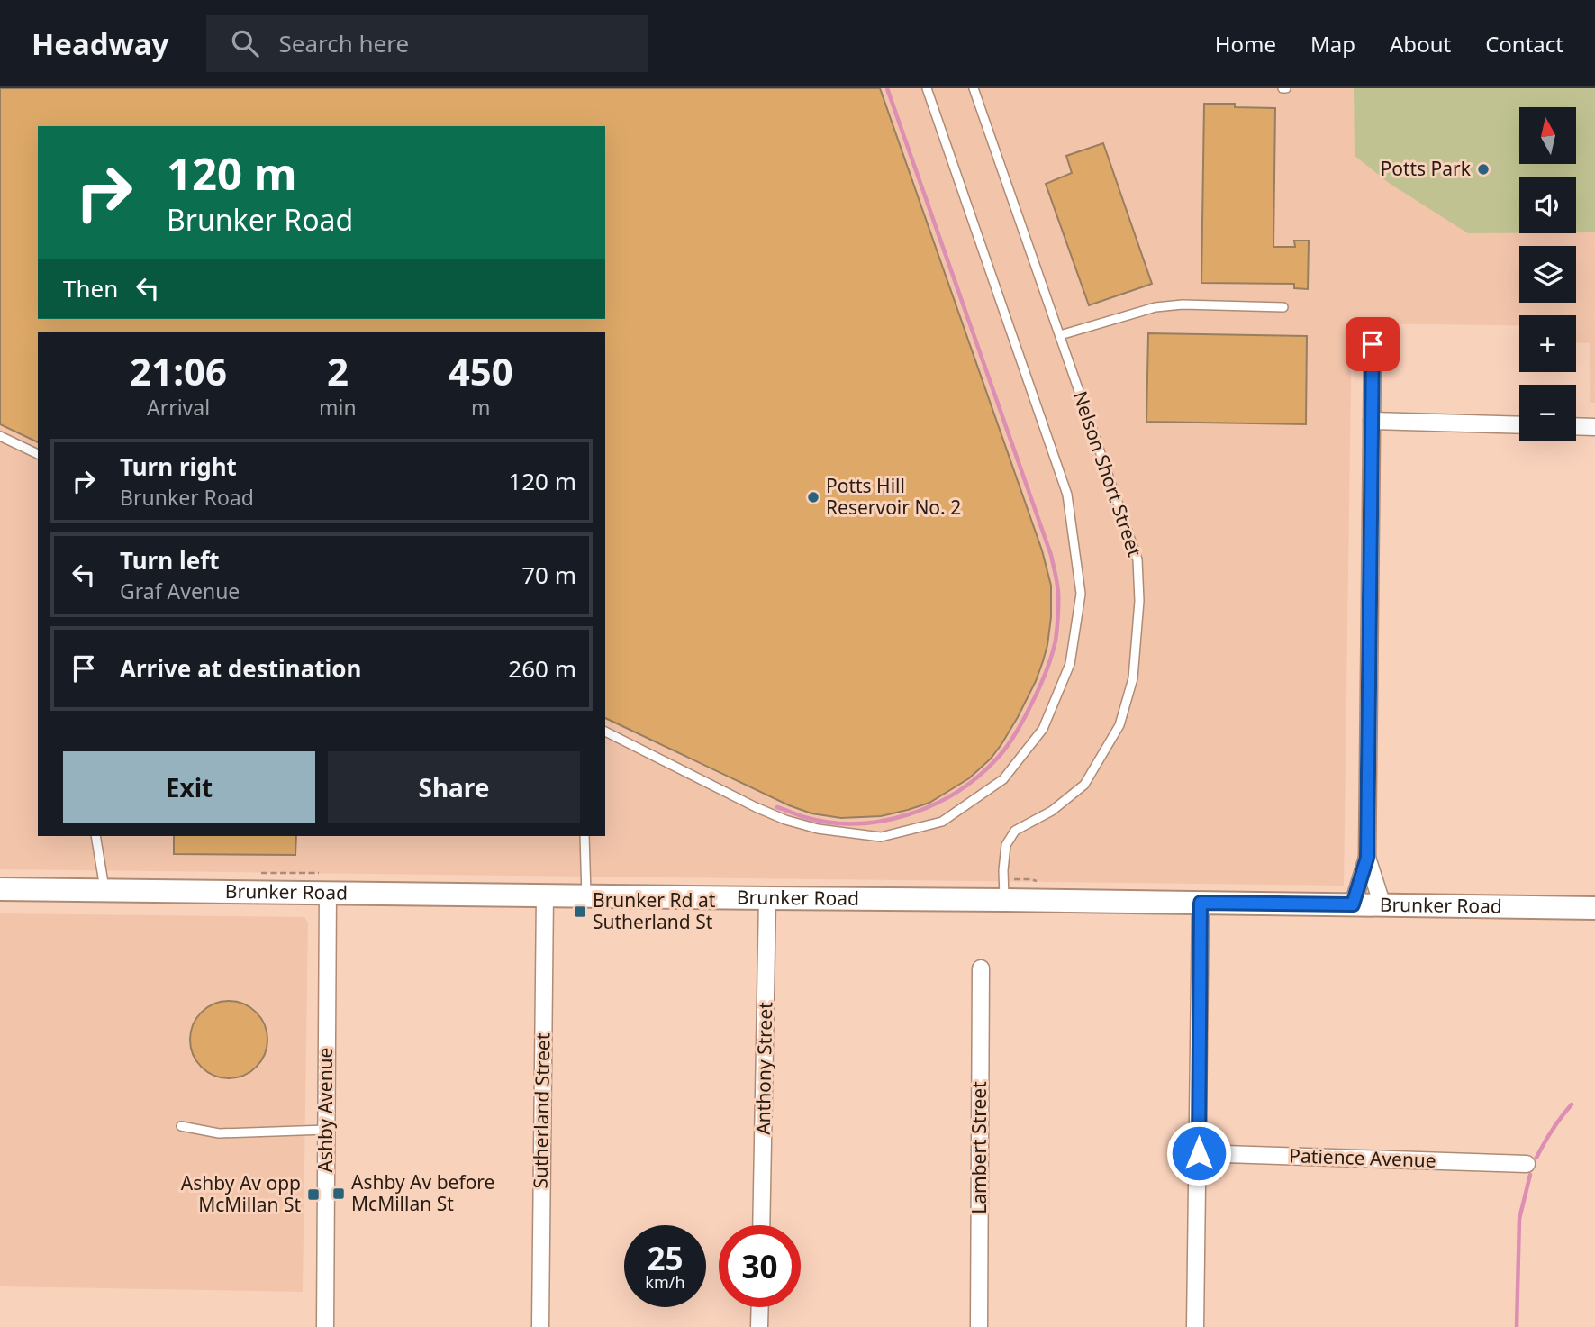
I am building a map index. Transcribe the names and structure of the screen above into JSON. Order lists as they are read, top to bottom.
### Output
{
  "streets": {
    "main road": ["Brunker Road"],
    "street": [
      "Anthony Street",
      "Ashby Avenue",
      "Sutherland Street",
      "Lambert Street",
      "Patience Avenue"
    ],
    "lane": ["Nelson Short Street"]
  },
  "crossings": [
    ["Nelson Short Street", "Brunker Road"],
    ["Brunker Road", "Anthony Street"],
    ["Brunker Road", "Ashby Avenue"],
    ["Brunker Road", "Sutherland Street"]
  ],
  "places": {
    "other": ["Potts Park", "Potts Hill Reservoir No. 2"],
    "transit": ["Brunker Rd at Sutherland St", "Ashby Av before McMillan St", "Ashby Av opp McMillan St"]
  },
  "north": "top",
  "page": {
    "header": "Headway",
    "search": "Search here",
    "nav": [
      "Home",
      "Map",
      "About",
      "Contact"
    ],
    "map_buttons": ["+", "−"],
    "turn": ["120 m", "Brunker Road"],
    "then": "Then",
    "eta": [
      "21:06",
      "Arrival",
      "2",
      "min",
      "450",
      "m"
    ],
    "list": [
      {
        "name": "Turn right",
        "note": "Brunker Road",
        "value": "120 m"
      },
      {
        "name": "Turn left",
        "note": "Graf Avenue",
        "value": "70 m"
      },
      {
        "name": "Arrive at destination",
        "value": "260 m"
      }
    ],
    "buttons": ["Exit", "Share"],
    "speed": "25 km/h",
    "limit": "30"
  }
}
